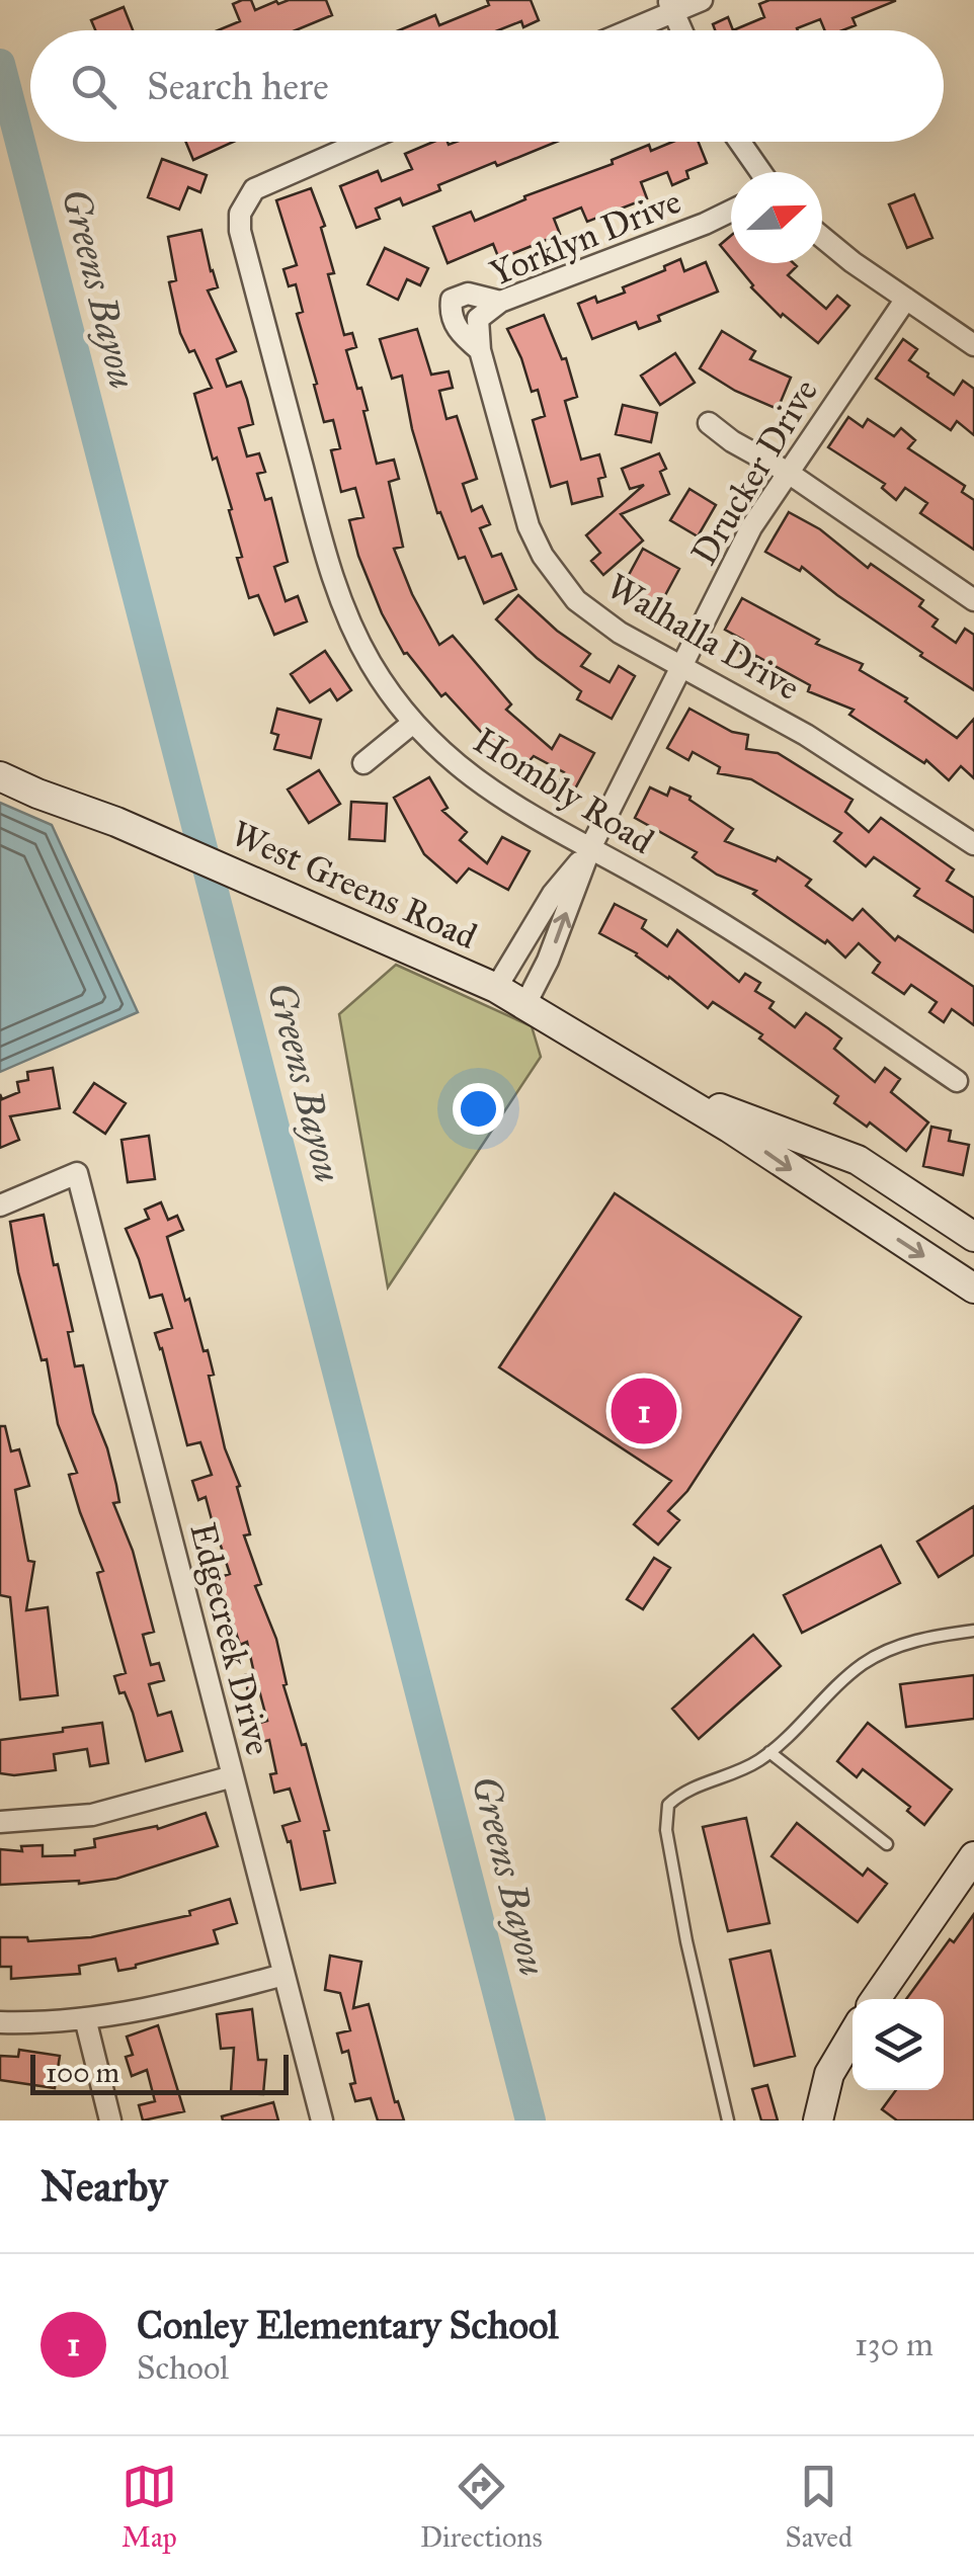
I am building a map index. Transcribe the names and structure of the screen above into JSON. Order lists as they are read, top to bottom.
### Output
{
  "streets": {
    "main road": ["West Greens Road"],
    "street": [
      "Yorklyn Drive",
      "Drucker Drive",
      "Walhalla Drive",
      "Hombly Road",
      "Edgecreek Drive"
    ]
  },
  "crossings": [
    ["Yorklyn Drive", "Walhalla Drive"],
    ["Drucker Drive", "Walhalla Drive"],
    ["Drucker Drive", "Hombly Road"],
    ["Drucker Drive", "West Greens Road"]
  ],
  "water": ["Greens Bayou"],
  "scale_bar": "100 m",
  "north": "right",
  "page": {
    "search": "Search here",
    "pins": "1",
    "scale": "100 m",
    "heading": "Nearby",
    "list": [
      {
        "mark": "1",
        "name": "Conley Elementary School",
        "note": "School",
        "value": "130 m"
      }
    ],
    "nav": ["Map", "Directions", "Saved"]
  }
}
